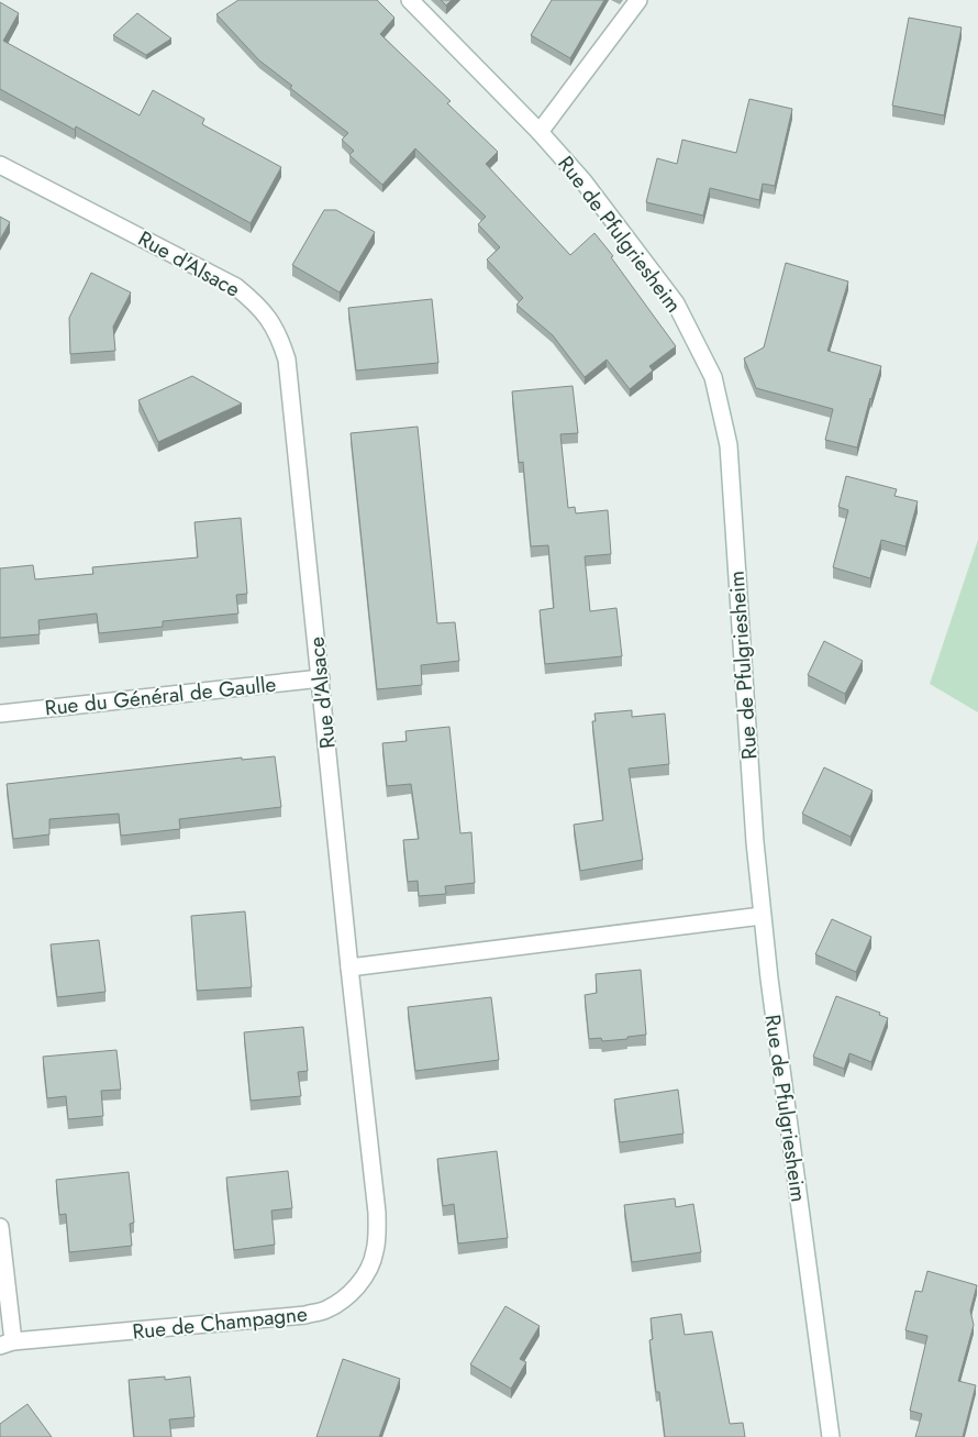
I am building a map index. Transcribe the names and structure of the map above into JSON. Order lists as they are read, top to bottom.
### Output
{
  "streets": {
    "street": [
      "Rue de Pfulgriesheim",
      "Rue d'Alsace",
      "Rue du Général de Gaulle",
      "Rue de Champagne"
    ]
  },
  "crossings": [
    ["Rue d'Alsace", "Rue du Général de Gaulle"],
    ["Rue d'Alsace", "Rue de Champagne"]
  ]
}
